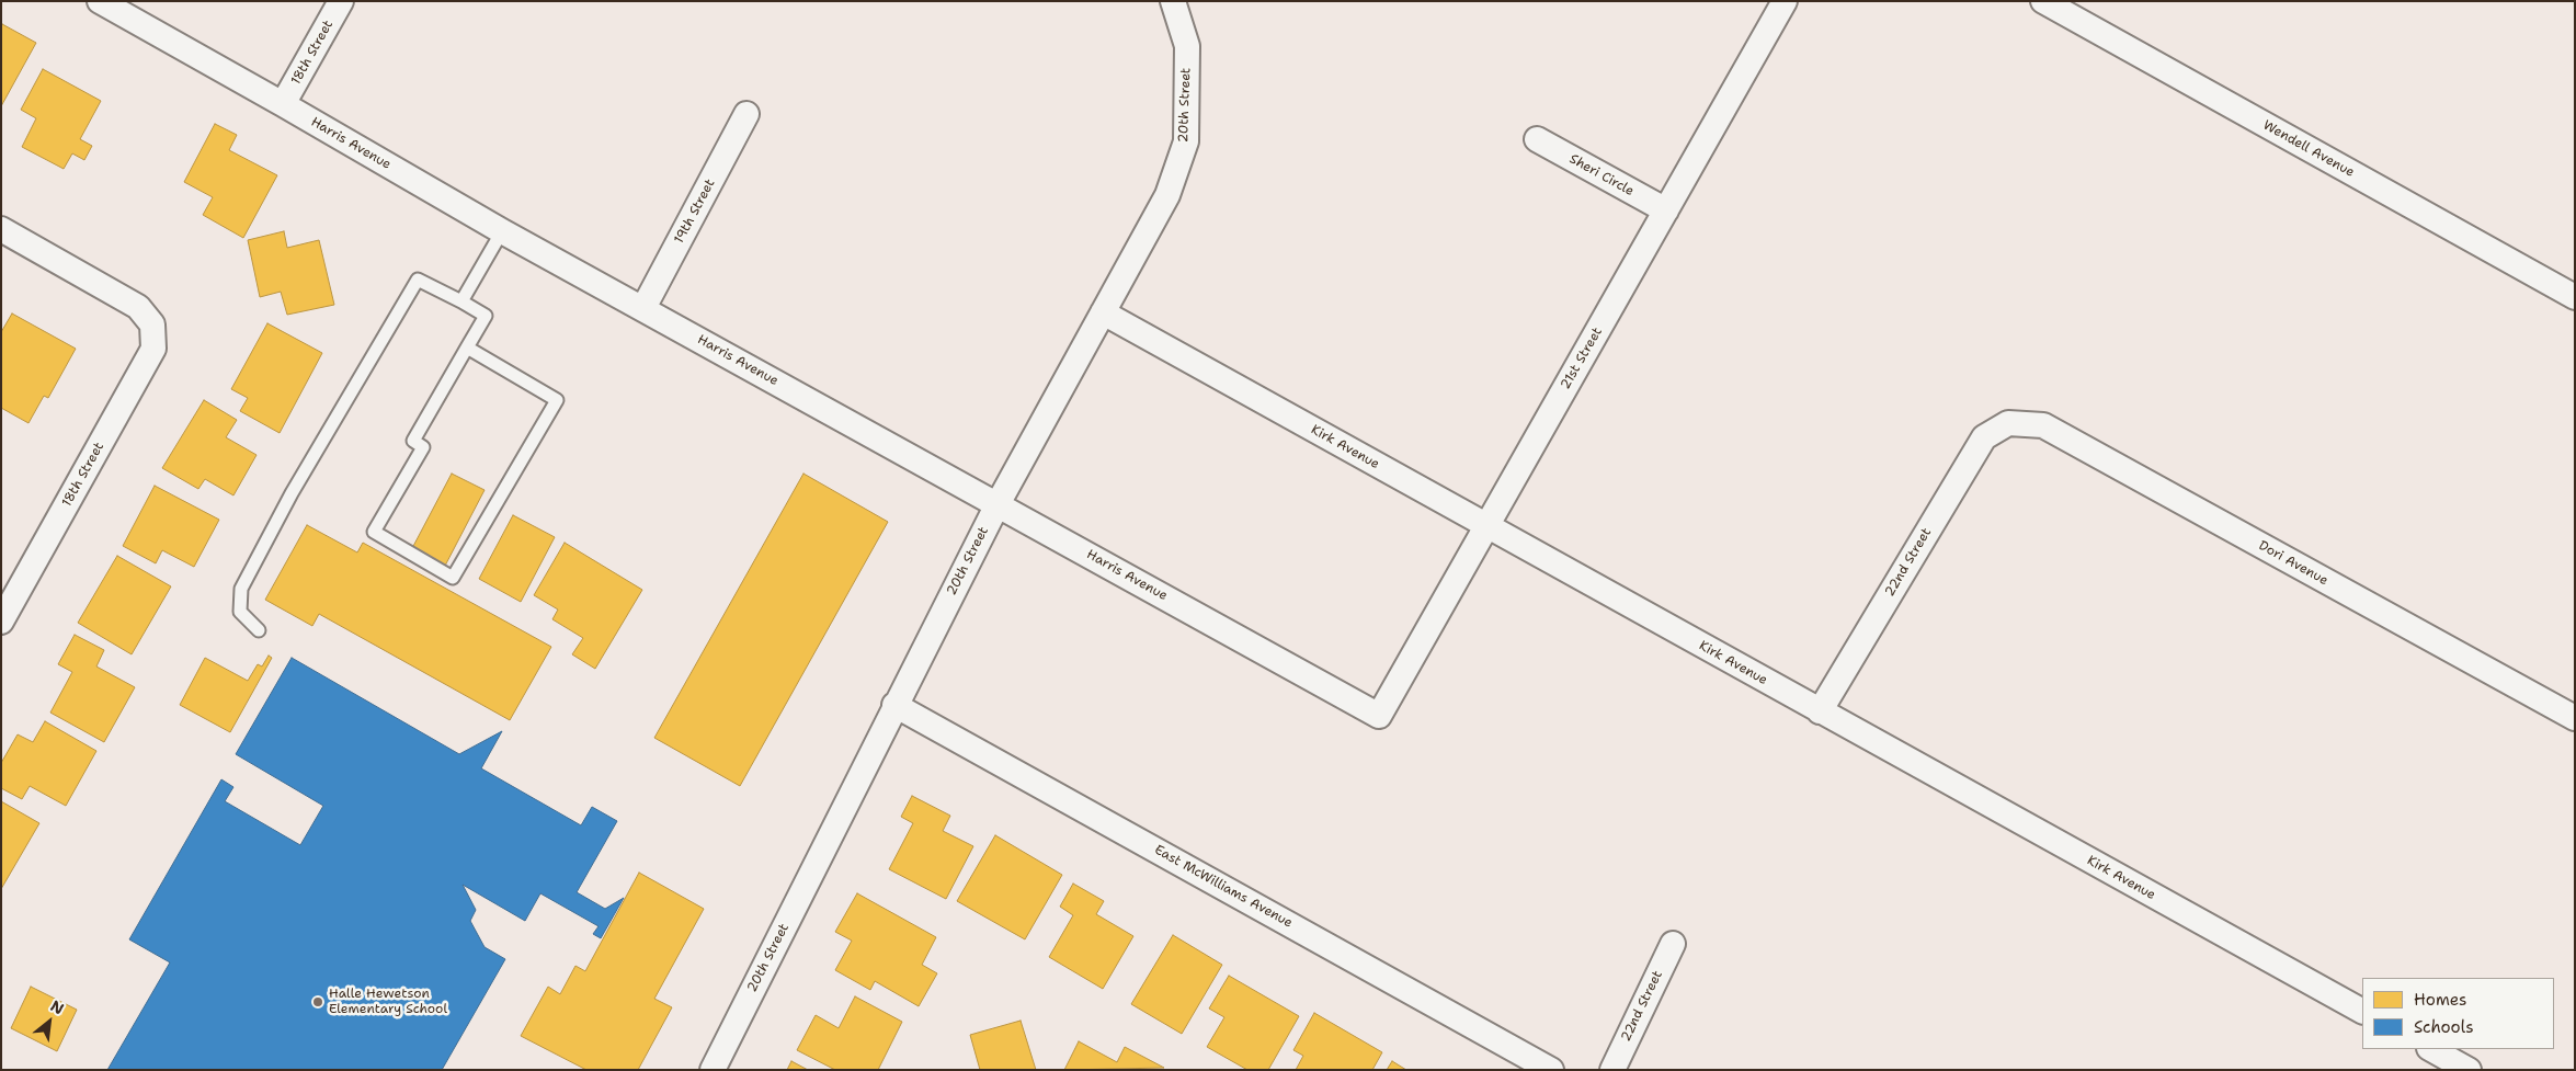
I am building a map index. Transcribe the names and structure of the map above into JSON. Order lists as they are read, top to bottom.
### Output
{
  "streets": {
    "street": [
      "18th Street",
      "20th Street",
      "Harris Avenue",
      "Wendell Avenue",
      "Sheri Circle",
      "19th Street",
      "21st Street",
      "Kirk Avenue",
      "22nd Street",
      "Dori Avenue",
      "East McWilliams Avenue"
    ]
  },
  "crossings": [
    ["18th Street", "Harris Avenue"],
    ["20th Street", "Harris Avenue"],
    ["20th Street", "Kirk Avenue"],
    ["20th Street", "East McWilliams Avenue"],
    ["Harris Avenue", "19th Street"],
    ["Harris Avenue", "21st Street"],
    ["Sheri Circle", "21st Street"],
    ["21st Street", "Kirk Avenue"],
    ["Kirk Avenue", "22nd Street"],
    ["22nd Street", "Dori Avenue"]
  ],
  "places": ["Halle Hewetson Elementary School"],
  "legend": ["Homes", "Schools"],
  "north": "top right"
}
